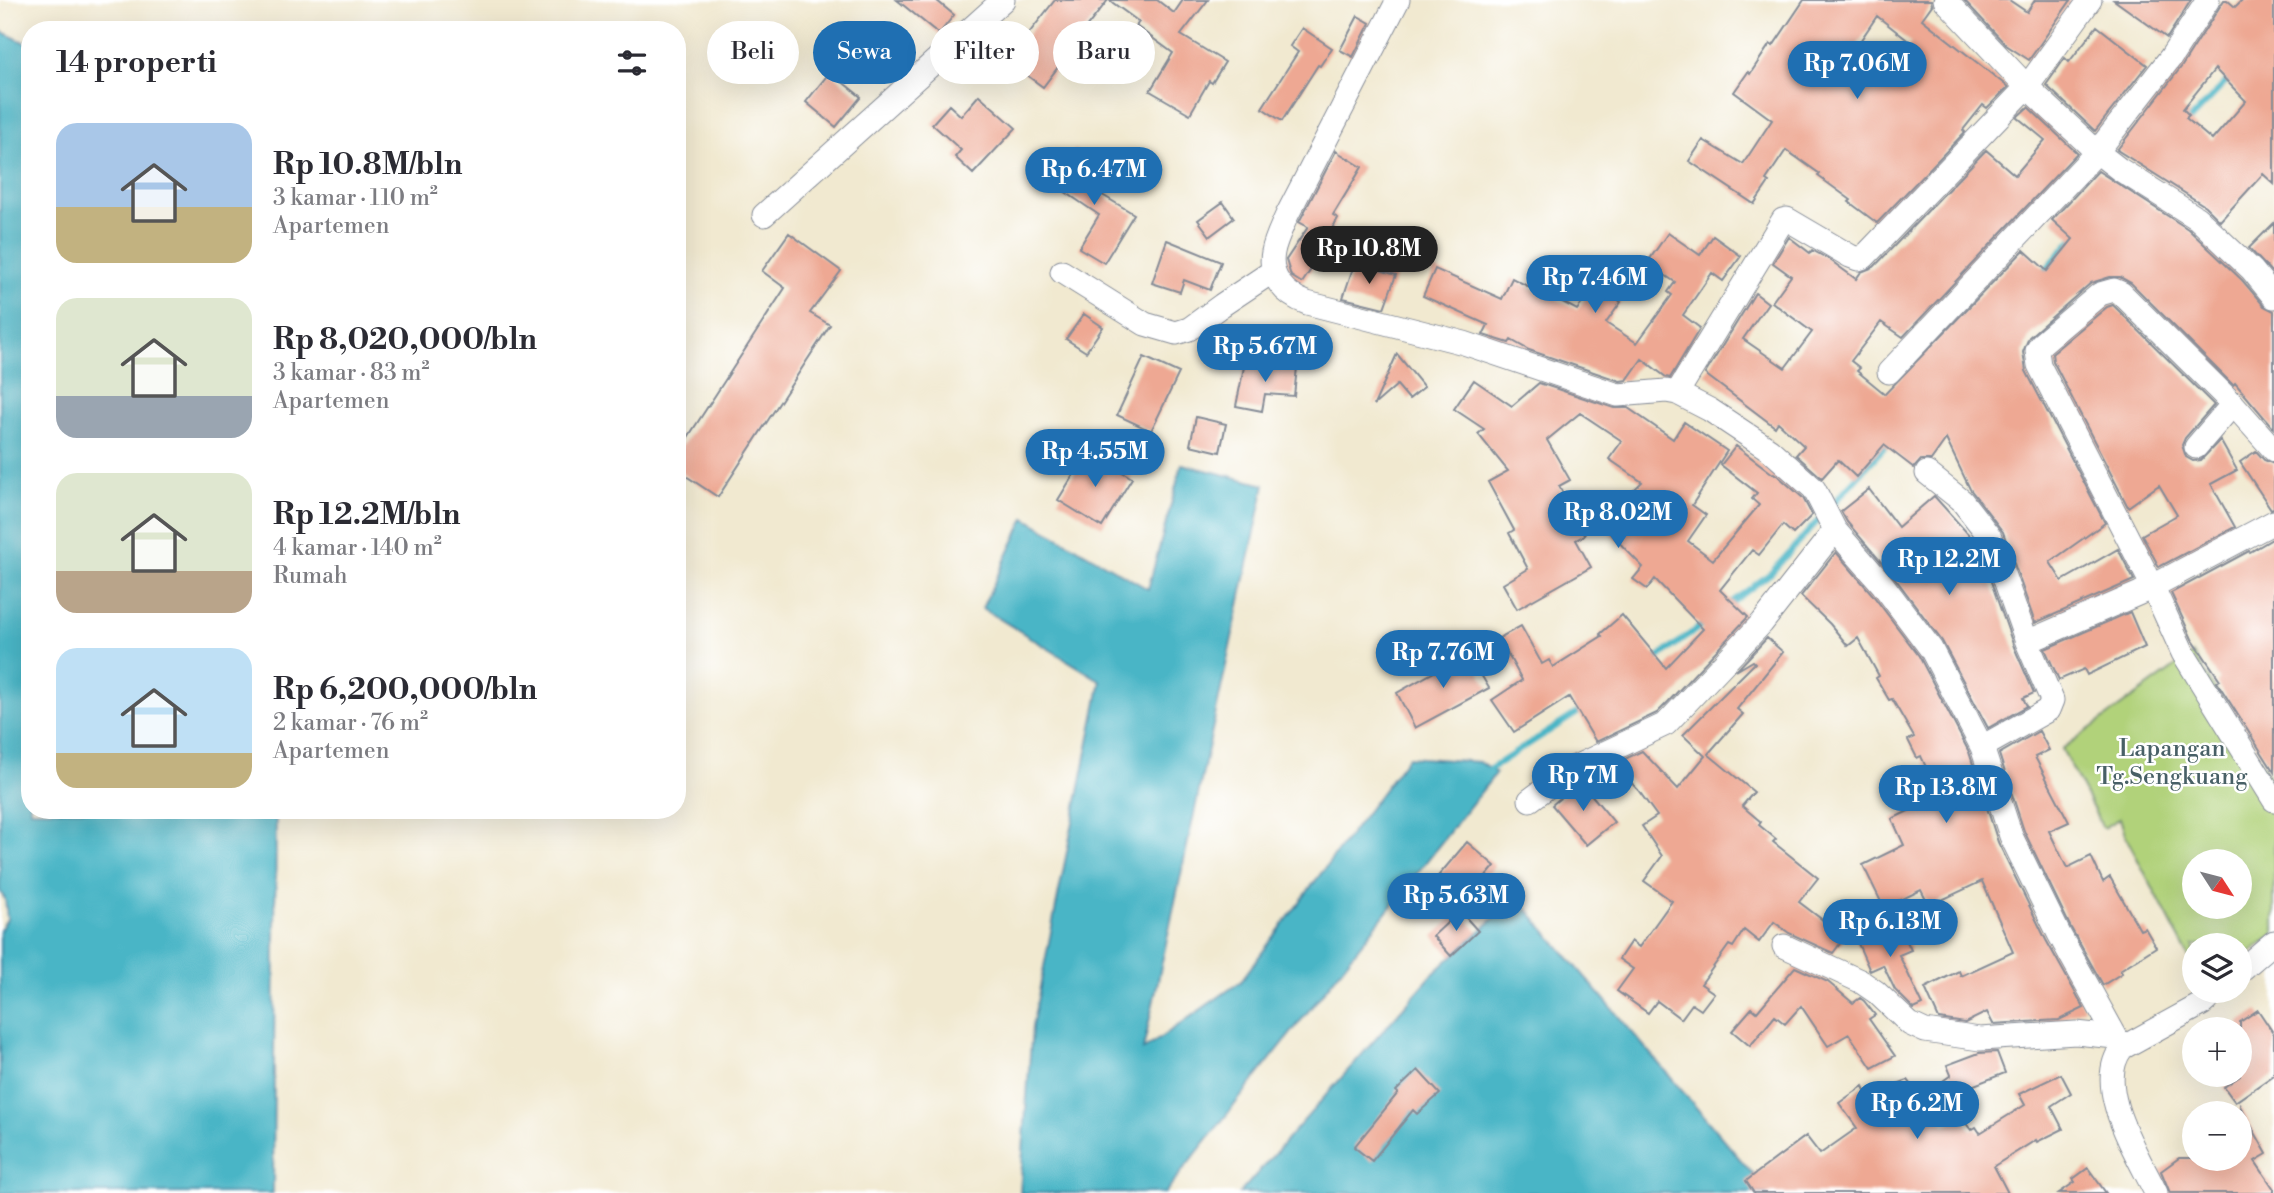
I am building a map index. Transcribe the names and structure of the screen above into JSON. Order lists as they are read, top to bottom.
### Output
{
  "parks": ["Lapangan Tg.Sengkuang"],
  "north": "bottom right",
  "page": {
    "chip": [
      "Beli",
      "Sewa",
      "Filter",
      "Baru"
    ],
    "heading": "14 properti",
    "price": [
      "Rp 7.06M",
      "Rp 6.47M",
      "Rp 10.8M",
      "Rp 7.46M",
      "Rp 5.67M",
      "Rp 4.55M",
      "Rp 8.02M",
      "Rp 12.2M",
      "Rp 7.76M",
      "Rp 7M",
      "Rp 13.8M",
      "Rp 5.63M",
      "Rp 6.13M",
      "Rp 6.2M"
    ],
    "list": [
      {
        "name": "Rp 10.8M/bln",
        "note": "3 kamar · 110 m² · Apartemen"
      },
      {
        "name": "Rp 8,020,000/bln",
        "note": "3 kamar · 83 m² · Apartemen"
      },
      {
        "name": "Rp 12.2M/bln",
        "note": "4 kamar · 140 m² · Rumah"
      },
      {
        "name": "Rp 6,200,000/bln",
        "note": "2 kamar · 76 m² · Apartemen"
      }
    ],
    "map_buttons": ["+", "−"]
  }
}
